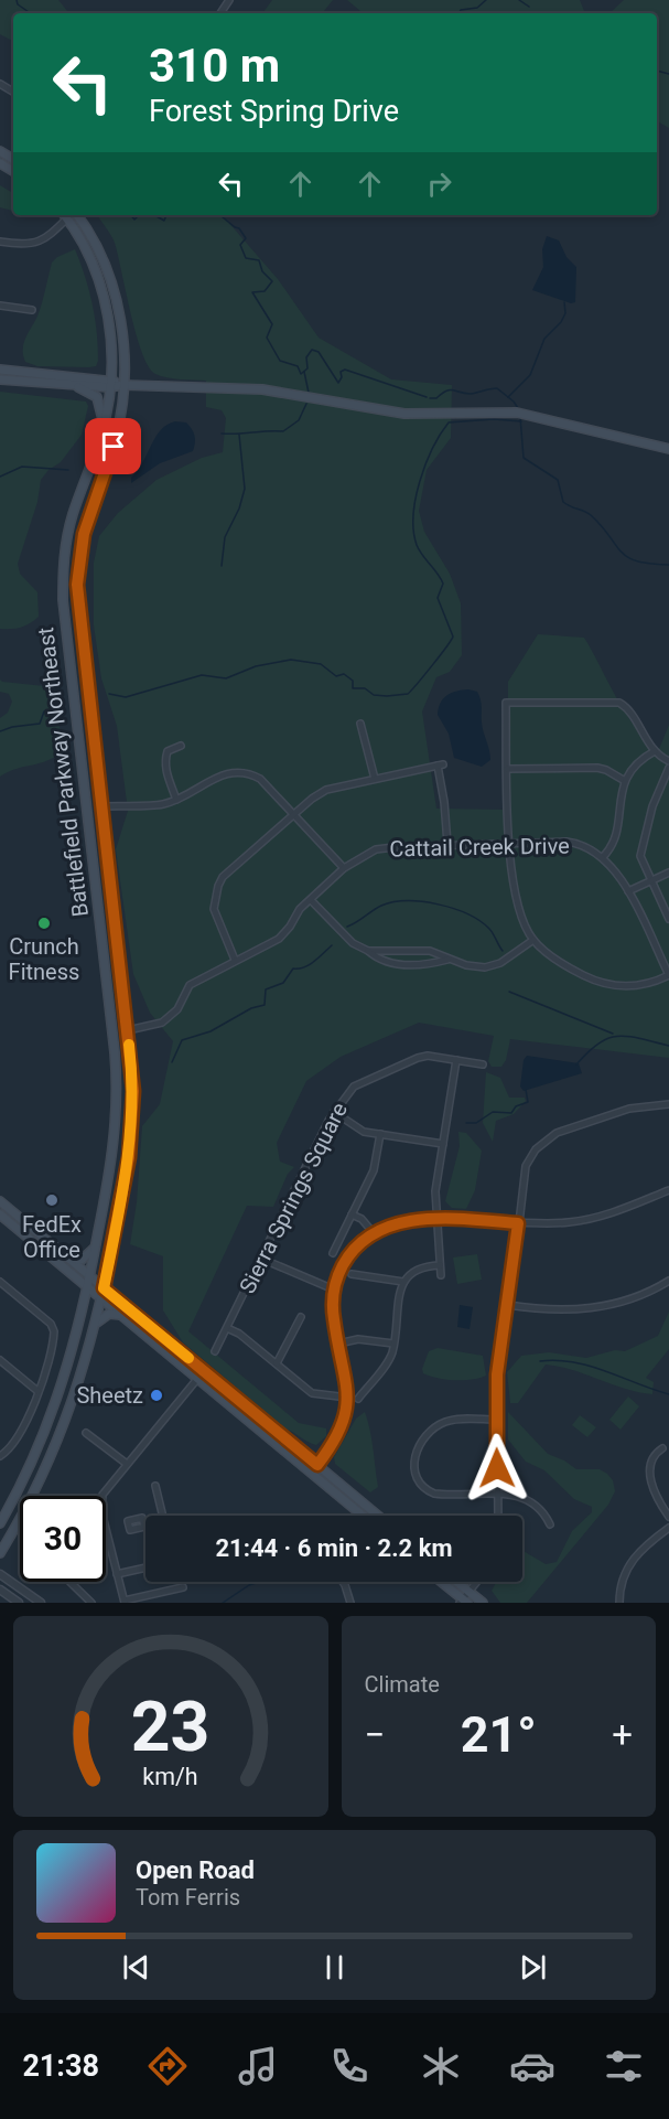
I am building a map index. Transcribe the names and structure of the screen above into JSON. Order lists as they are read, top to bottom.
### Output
{
  "streets": {
    "main road": ["Battlefield Parkway Northeast"],
    "street": ["Cattail Creek Drive", "Sierra Springs Square"]
  },
  "crossings": [
    ["Battlefield Parkway Northeast", "Cattail Creek Drive"]
  ],
  "places": ["Crunch Fitness", "FedEx Office", "Sheetz"],
  "page": {
    "turn": ["310 m", "Forest Spring Drive"],
    "limit": "30",
    "trip": "21:44 · 6 min · 2.2 km",
    "tile": "Climate",
    "heat": ["−", "21°", "+"],
    "song": ["Open Road", "Tom Ferris"],
    "tabs": "21:38",
    "gauge": ["23", "km/h"]
  }
}
